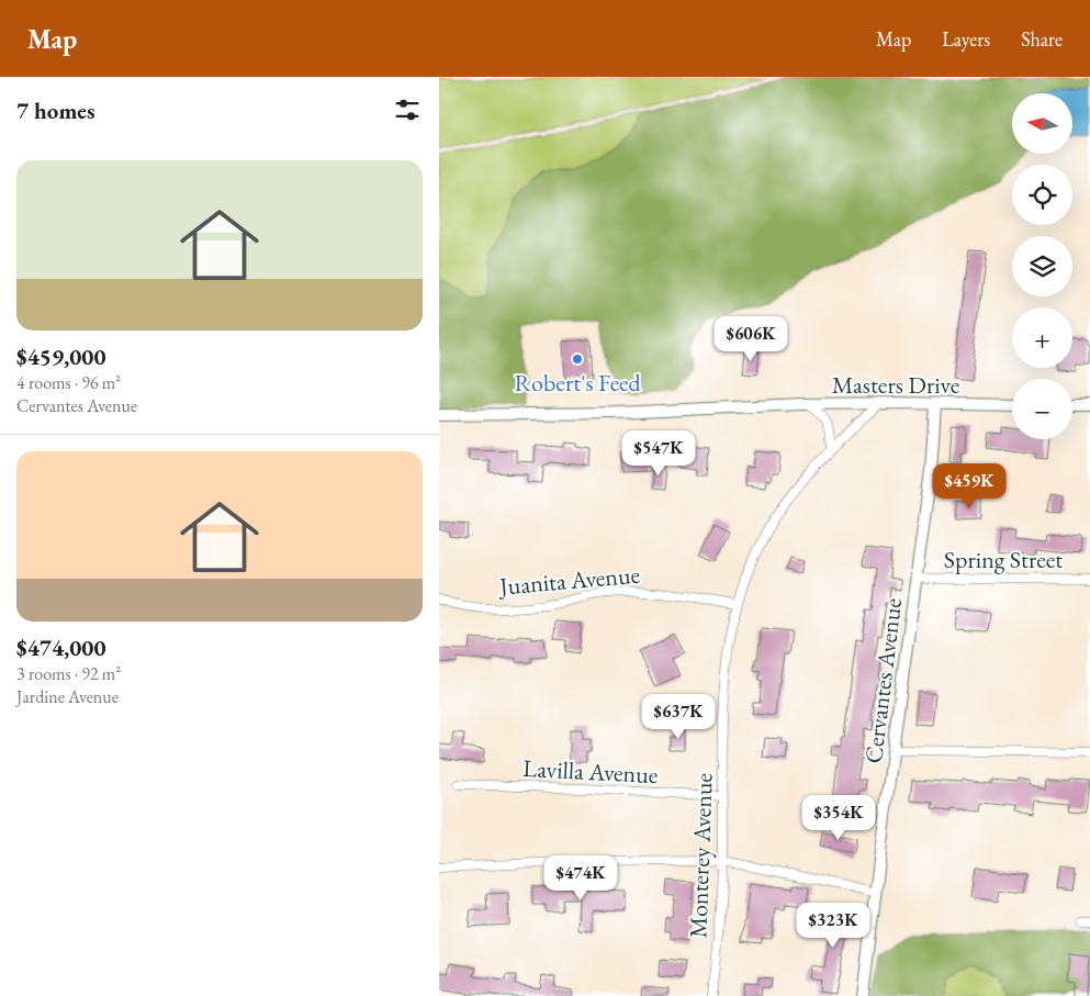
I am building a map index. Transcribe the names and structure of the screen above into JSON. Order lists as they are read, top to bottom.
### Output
{
  "streets": {
    "street": [
      "Masters Drive",
      "Spring Street",
      "Juanita Avenue",
      "Cervantes Avenue",
      "Lavilla Avenue",
      "Monterey Avenue"
    ]
  },
  "crossings": [
    ["Masters Drive", "Cervantes Avenue"],
    ["Masters Drive", "Monterey Avenue"],
    ["Spring Street", "Cervantes Avenue"],
    ["Juanita Avenue", "Monterey Avenue"],
    ["Lavilla Avenue", "Monterey Avenue"]
  ],
  "places": ["Robert's Feed"],
  "north": "left",
  "page": {
    "header": "Map",
    "nav": ["Map", "Layers", "Share"],
    "heading": "7 homes",
    "map_buttons": ["+", "−"],
    "list": [
      {
        "name": "$459,000",
        "note": "4 rooms · 96 m² · Cervantes Avenue"
      },
      {
        "name": "$474,000",
        "note": "3 rooms · 92 m² · Jardine Avenue"
      }
    ],
    "price": [
      "$606K",
      "$547K",
      "$459K",
      "$637K",
      "$354K",
      "$474K",
      "$323K"
    ]
  }
}
